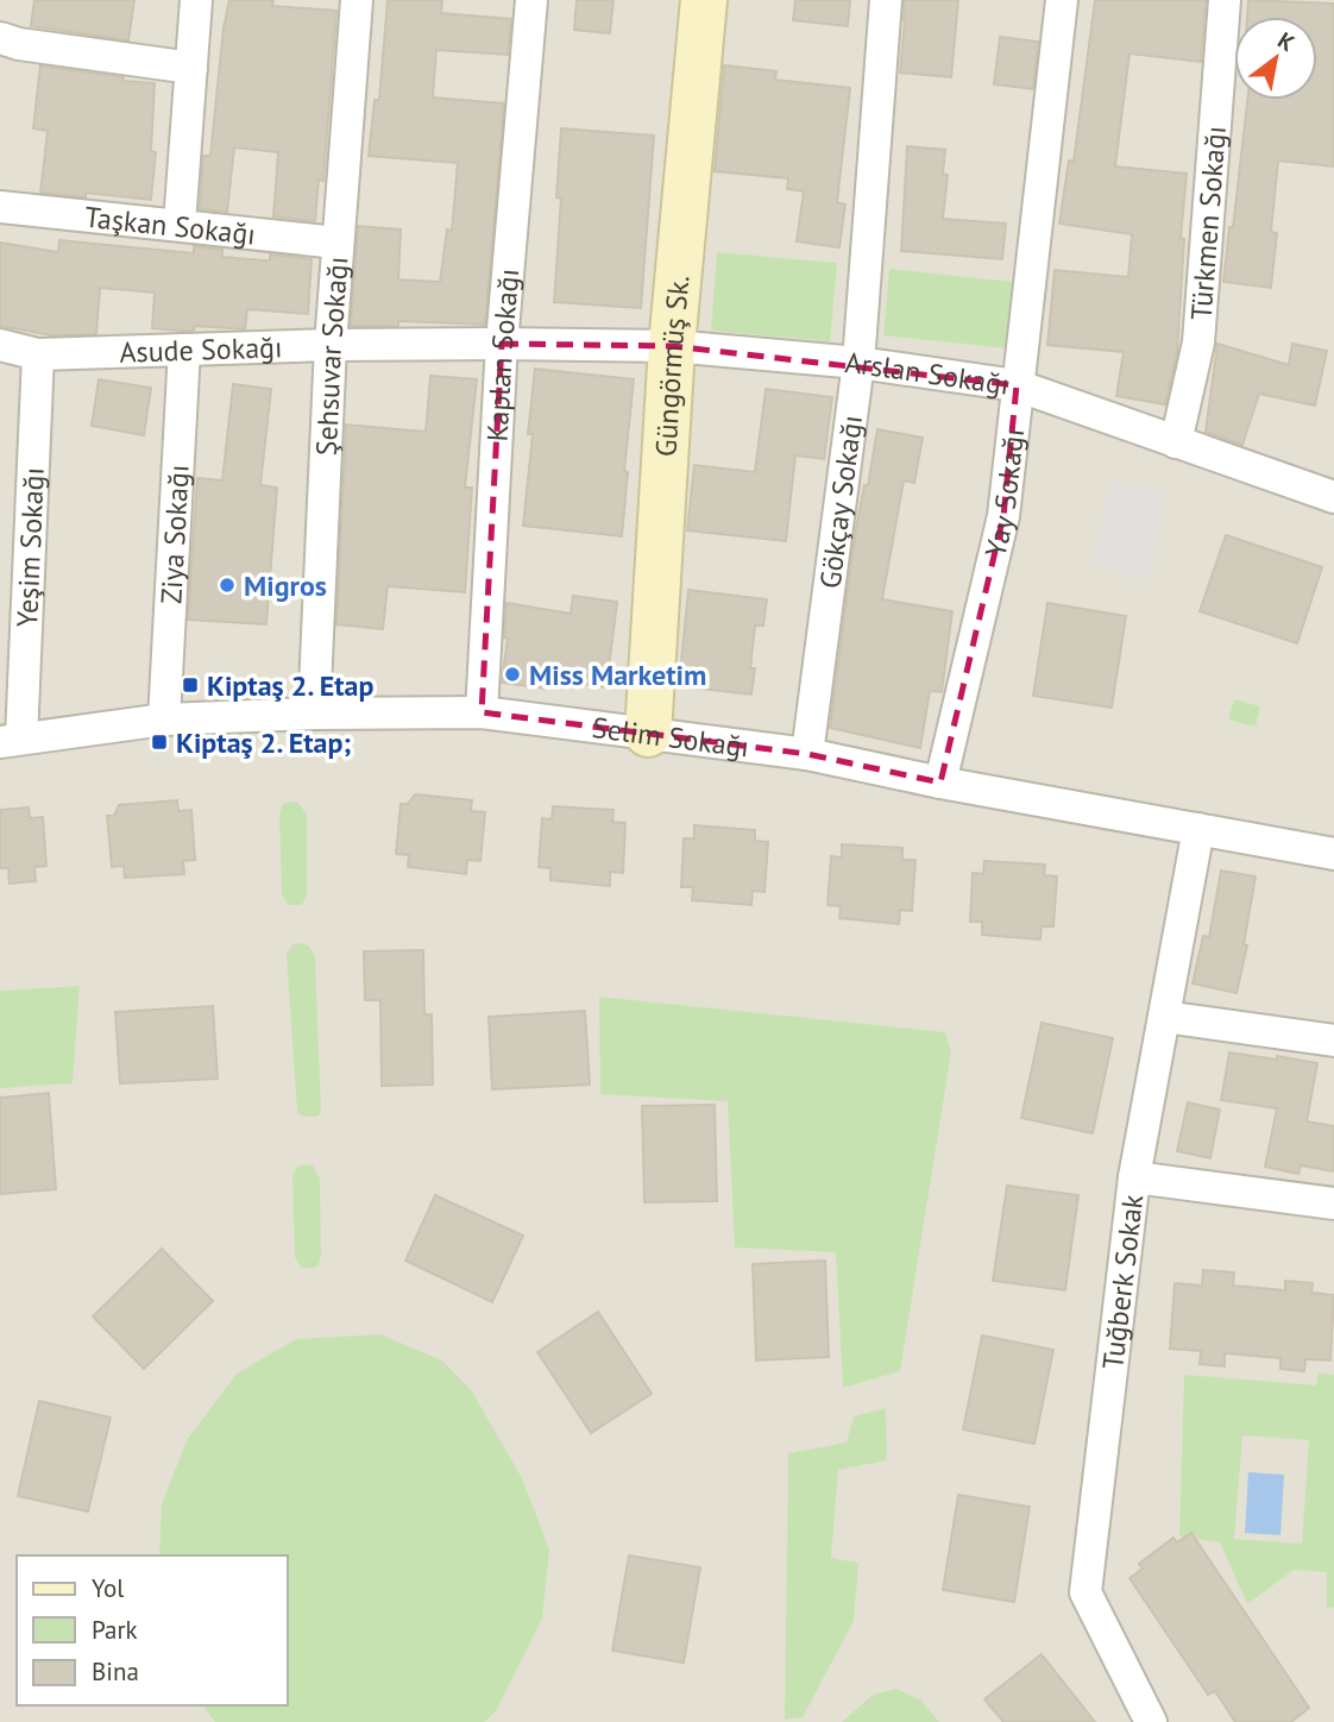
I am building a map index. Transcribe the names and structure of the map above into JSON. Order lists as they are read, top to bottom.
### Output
{
  "streets": {
    "street": [
      "Türkmen Sokağı",
      "Taşkan Sokağı",
      "Asude Sokağı",
      "Kaplan Sokağı",
      "Şehsuvar Sokağı",
      "Güngörmüş Sk.",
      "Arslan Sokağı",
      "Yay Sokağı",
      "Gökçay Sokağı",
      "Ziya Sokağı",
      "Yeşim Sokağı",
      "Selim Sokağı",
      "Tuğberk Sokak"
    ]
  },
  "crossings": [
    ["Türkmen Sokağı", "Arslan Sokağı"],
    ["Taşkan Sokağı", "Şehsuvar Sokağı"],
    ["Asude Sokağı", "Kaplan Sokağı"],
    ["Asude Sokağı", "Şehsuvar Sokağı"],
    ["Asude Sokağı", "Arslan Sokağı"],
    ["Asude Sokağı", "Ziya Sokağı"],
    ["Asude Sokağı", "Yeşim Sokağı"],
    ["Kaplan Sokağı", "Arslan Sokağı"],
    ["Kaplan Sokağı", "Selim Sokağı"],
    ["Şehsuvar Sokağı", "Selim Sokağı"],
    ["Güngörmüş Sk.", "Arslan Sokağı"],
    ["Güngörmüş Sk.", "Selim Sokağı"],
    ["Arslan Sokağı", "Yay Sokağı"],
    ["Arslan Sokağı", "Gökçay Sokağı"],
    ["Yay Sokağı", "Selim Sokağı"],
    ["Gökçay Sokağı", "Selim Sokağı"],
    ["Ziya Sokağı", "Selim Sokağı"],
    ["Yeşim Sokağı", "Selim Sokağı"],
    ["Selim Sokağı", "Tuğberk Sokak"]
  ],
  "places": {
    "other": ["Migros", "Miss Marketim"],
    "transit": ["Kiptaş 2. Etap", "Kiptaş 2. Etap;"]
  },
  "legend": ["Yol", "Park", "Bina"],
  "north": "top right"
}
